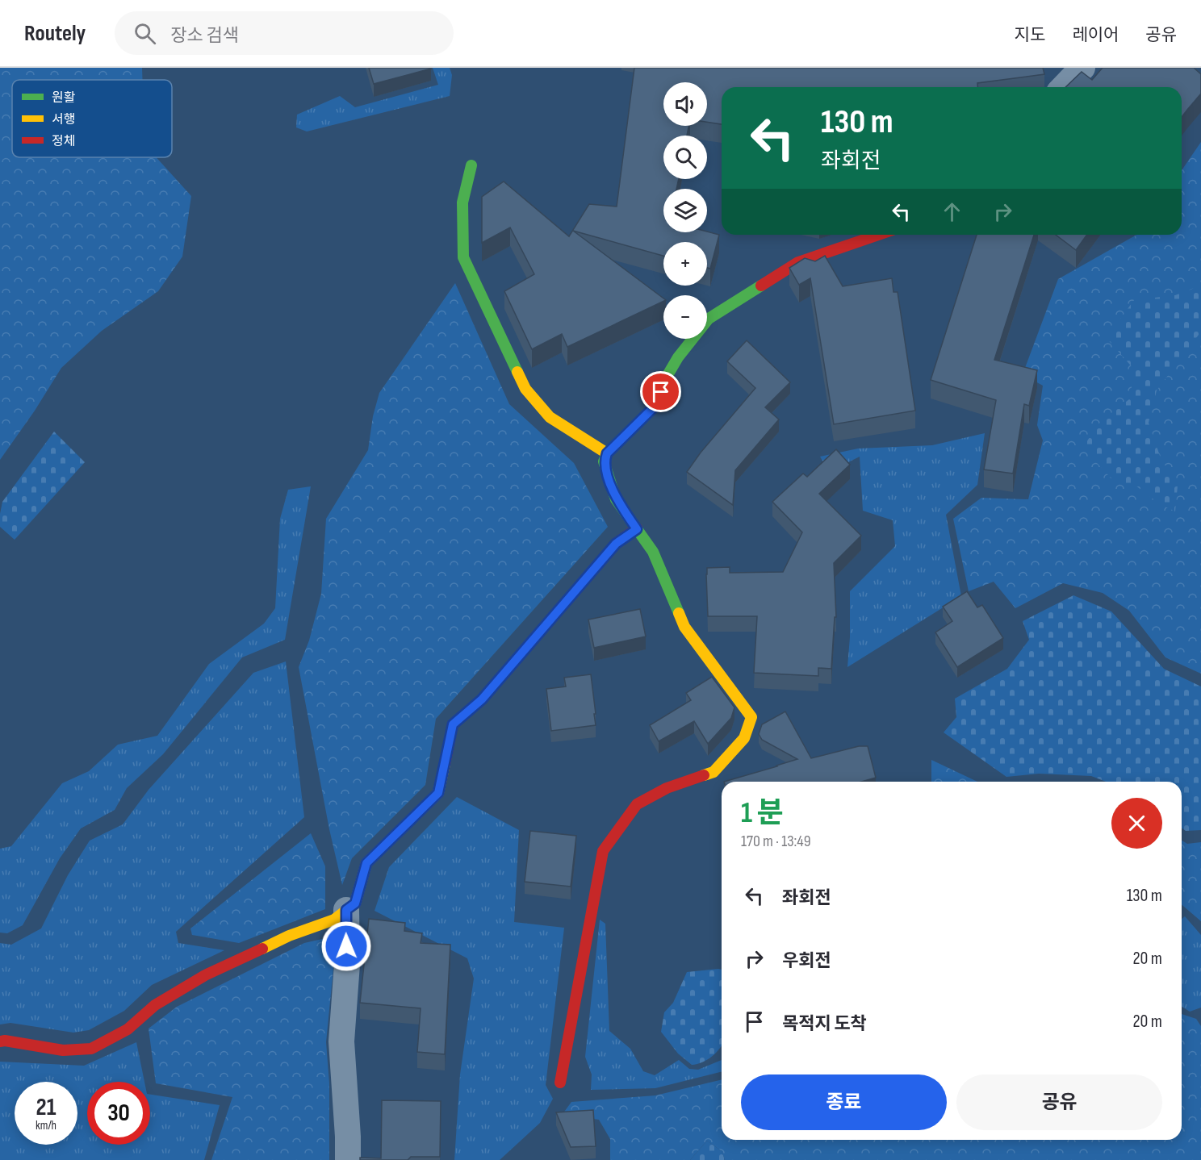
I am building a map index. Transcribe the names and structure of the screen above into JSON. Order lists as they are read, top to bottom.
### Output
{
  "legend": ["원활", "서행", "정체"],
  "page": {
    "header": "Routely",
    "search": "장소 검색",
    "nav": ["지도", "레이어", "공유"],
    "map_buttons": ["+", "−"],
    "turn": ["130 m", "좌회전"],
    "heading": ["1 분", "170 m · 13:49"],
    "list": [
      {
        "name": "좌회전",
        "value": "130 m"
      },
      {
        "name": "우회전",
        "value": "20 m"
      },
      {
        "name": "목적지 도착",
        "value": "20 m"
      }
    ],
    "buttons": ["종료", "공유"],
    "speed": "21 km/h",
    "limit": "30"
  }
}
